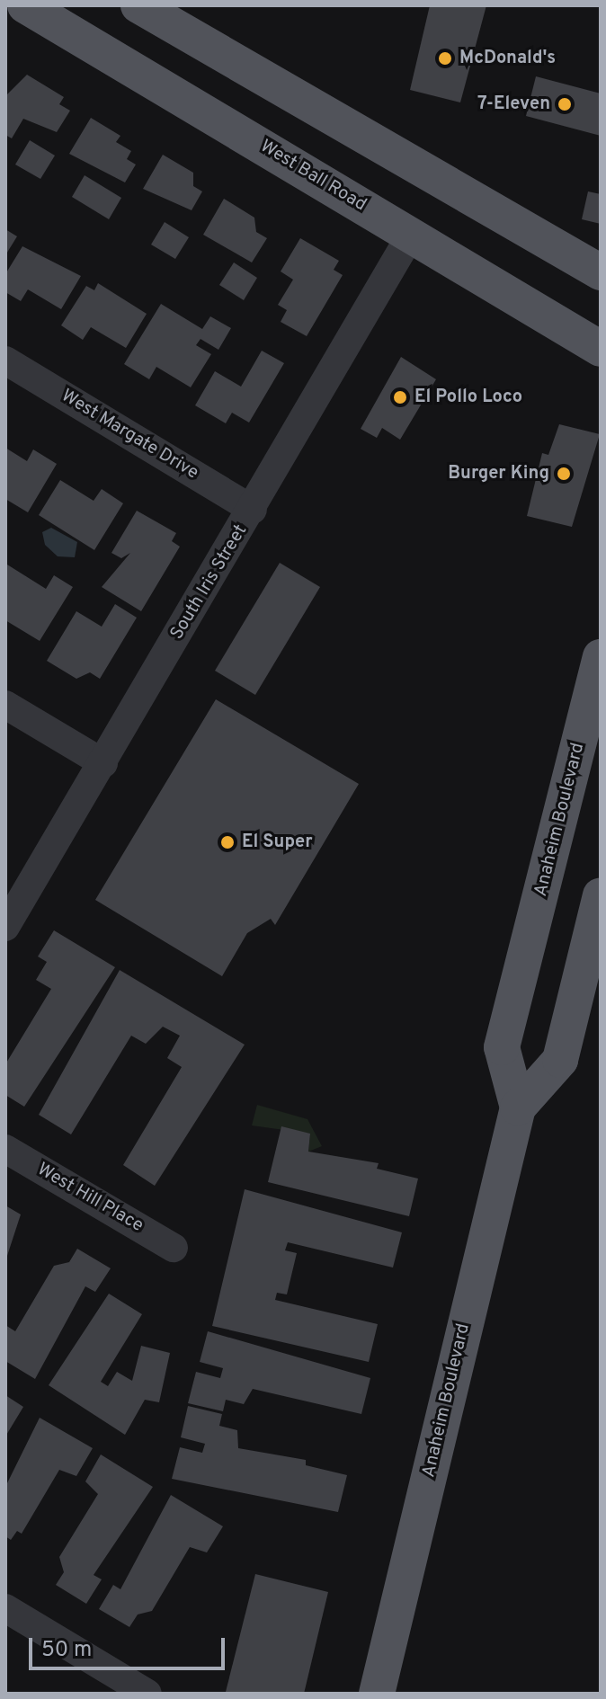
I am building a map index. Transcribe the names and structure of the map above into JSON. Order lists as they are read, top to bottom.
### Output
{
  "streets": {
    "main road": ["West Ball Road", "Anaheim Boulevard"],
    "street": ["West Margate Drive", "South Iris Street", "West Hill Place"]
  },
  "crossings": [
    ["West Ball Road", "South Iris Street"],
    ["West Margate Drive", "South Iris Street"]
  ],
  "places": [
    "McDonald's",
    "7-Eleven",
    "El Pollo Loco",
    "Burger King",
    "El Super"
  ],
  "scale_bar": "50 m"
}
